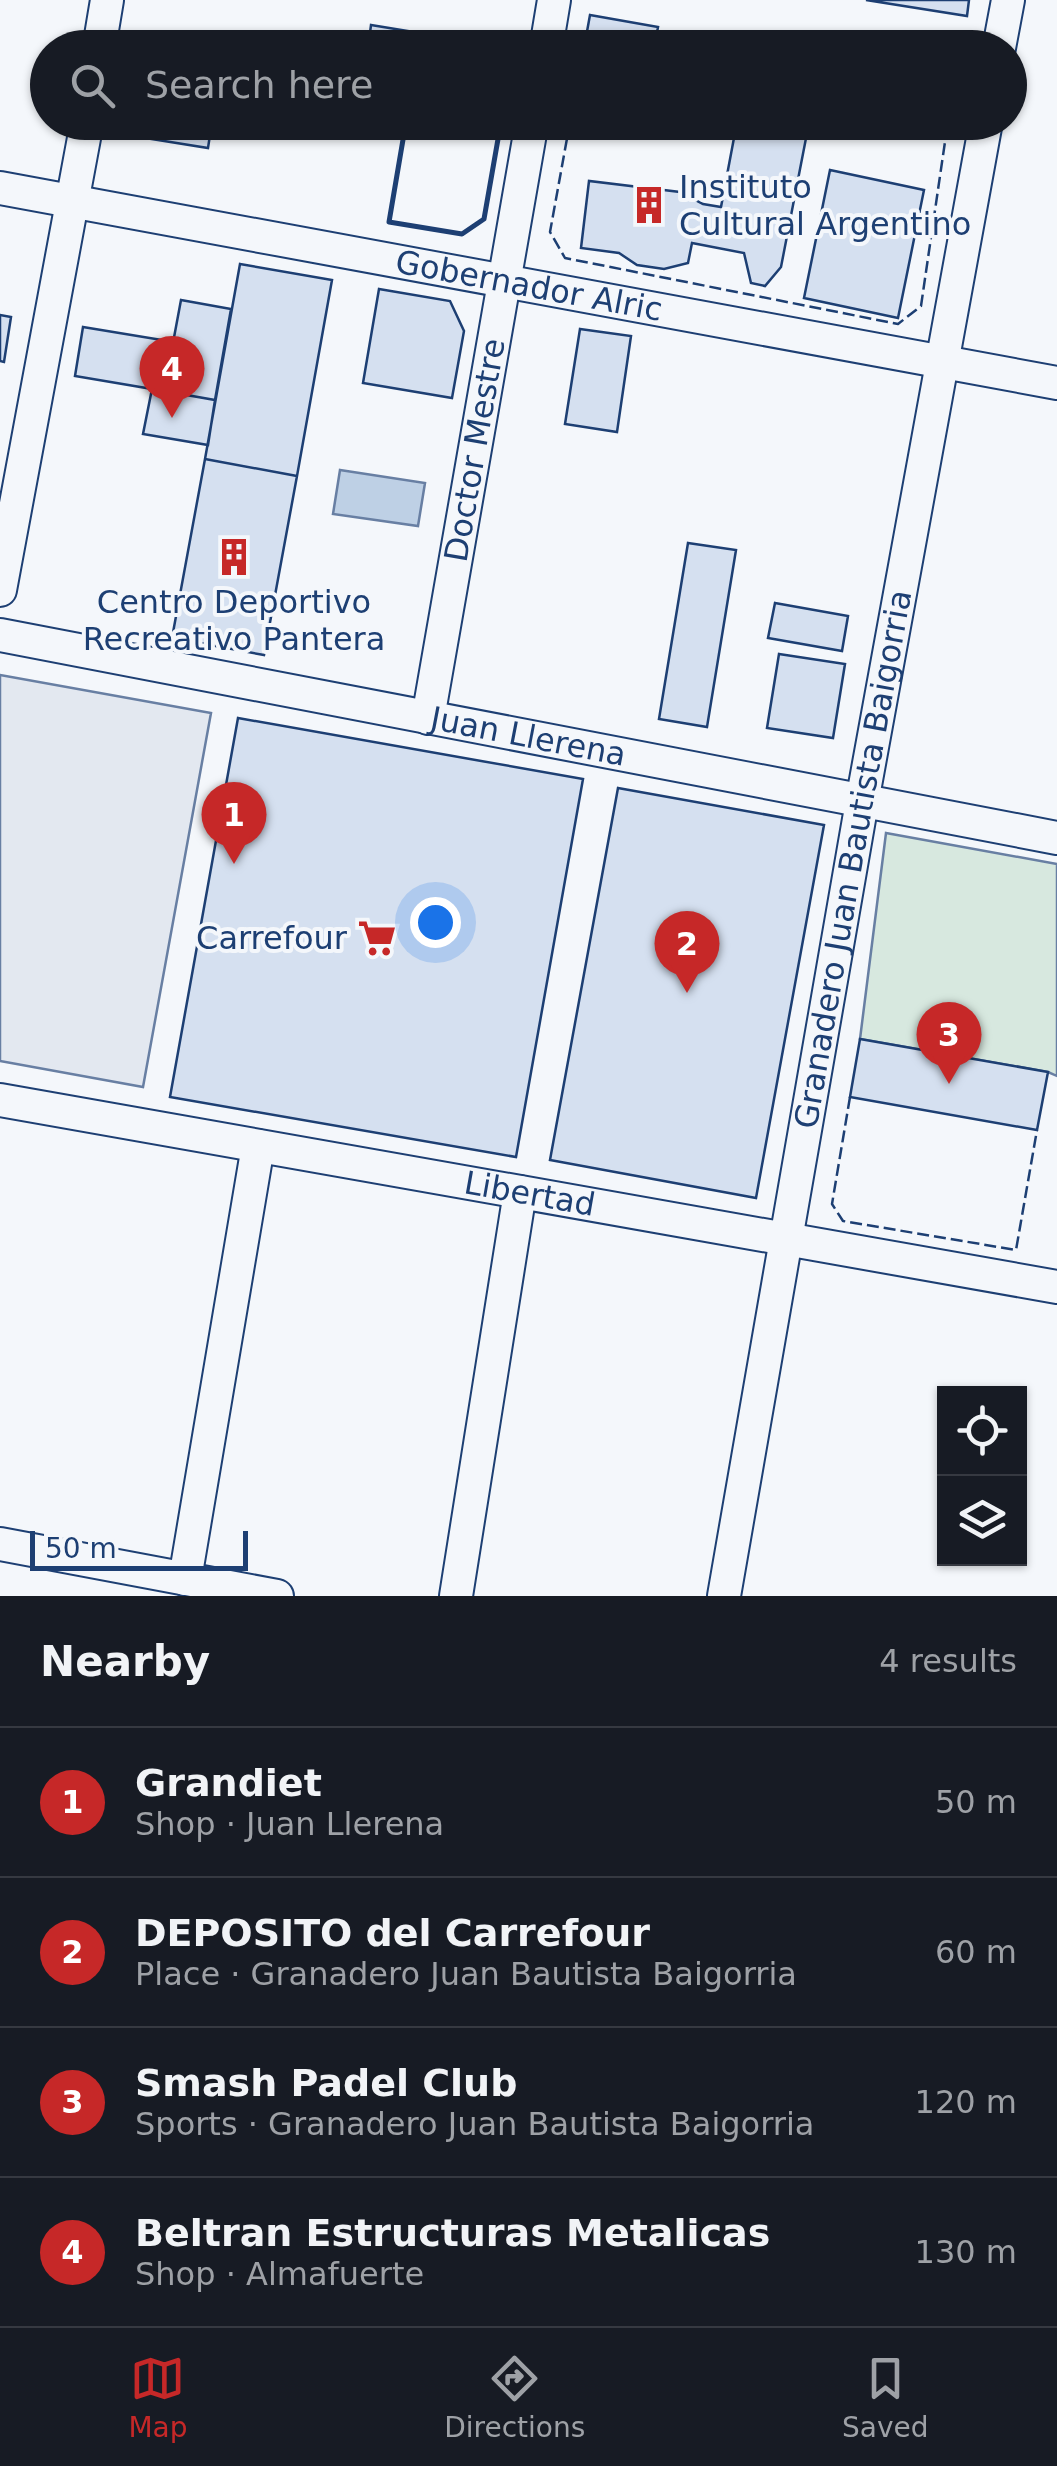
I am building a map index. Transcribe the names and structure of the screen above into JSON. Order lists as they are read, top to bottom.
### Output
{
  "streets": {
    "street": [
      "Gobernador Alric",
      "Doctor Mestre",
      "Juan Llerena",
      "Granadero Juan Bautista Baigorria",
      "Libertad"
    ]
  },
  "crossings": [
    ["Gobernador Alric", "Doctor Mestre"],
    ["Gobernador Alric", "Granadero Juan Bautista Baigorria"],
    ["Doctor Mestre", "Juan Llerena"],
    ["Juan Llerena", "Granadero Juan Bautista Baigorria"],
    ["Granadero Juan Bautista Baigorria", "Libertad"]
  ],
  "places": {
    "building": ["Instituto Cultural Argentino", "Centro Deportivo Recreativo Pantera"],
    "supermarket": ["Carrefour"]
  },
  "scale_bar": "50 m",
  "page": {
    "search": "Search here",
    "pins": [
      "4",
      "1",
      "2",
      "3"
    ],
    "scale": "50 m",
    "heading": ["Nearby", "4 results"],
    "list": [
      {
        "mark": "1",
        "name": "Grandiet",
        "note": "Shop · Juan Llerena",
        "value": "50 m"
      },
      {
        "mark": "2",
        "name": "DEPOSITO del Carrefour",
        "note": "Place · Granadero Juan Bautista Baigorria",
        "value": "60 m"
      },
      {
        "mark": "3",
        "name": "Smash Padel Club",
        "note": "Sports · Granadero Juan Bautista Baigorria",
        "value": "120 m"
      },
      {
        "mark": "4",
        "name": "Beltran Estructuras Metalicas",
        "note": "Shop · Almafuerte",
        "value": "130 m"
      }
    ],
    "nav": ["Map", "Directions", "Saved"]
  }
}
